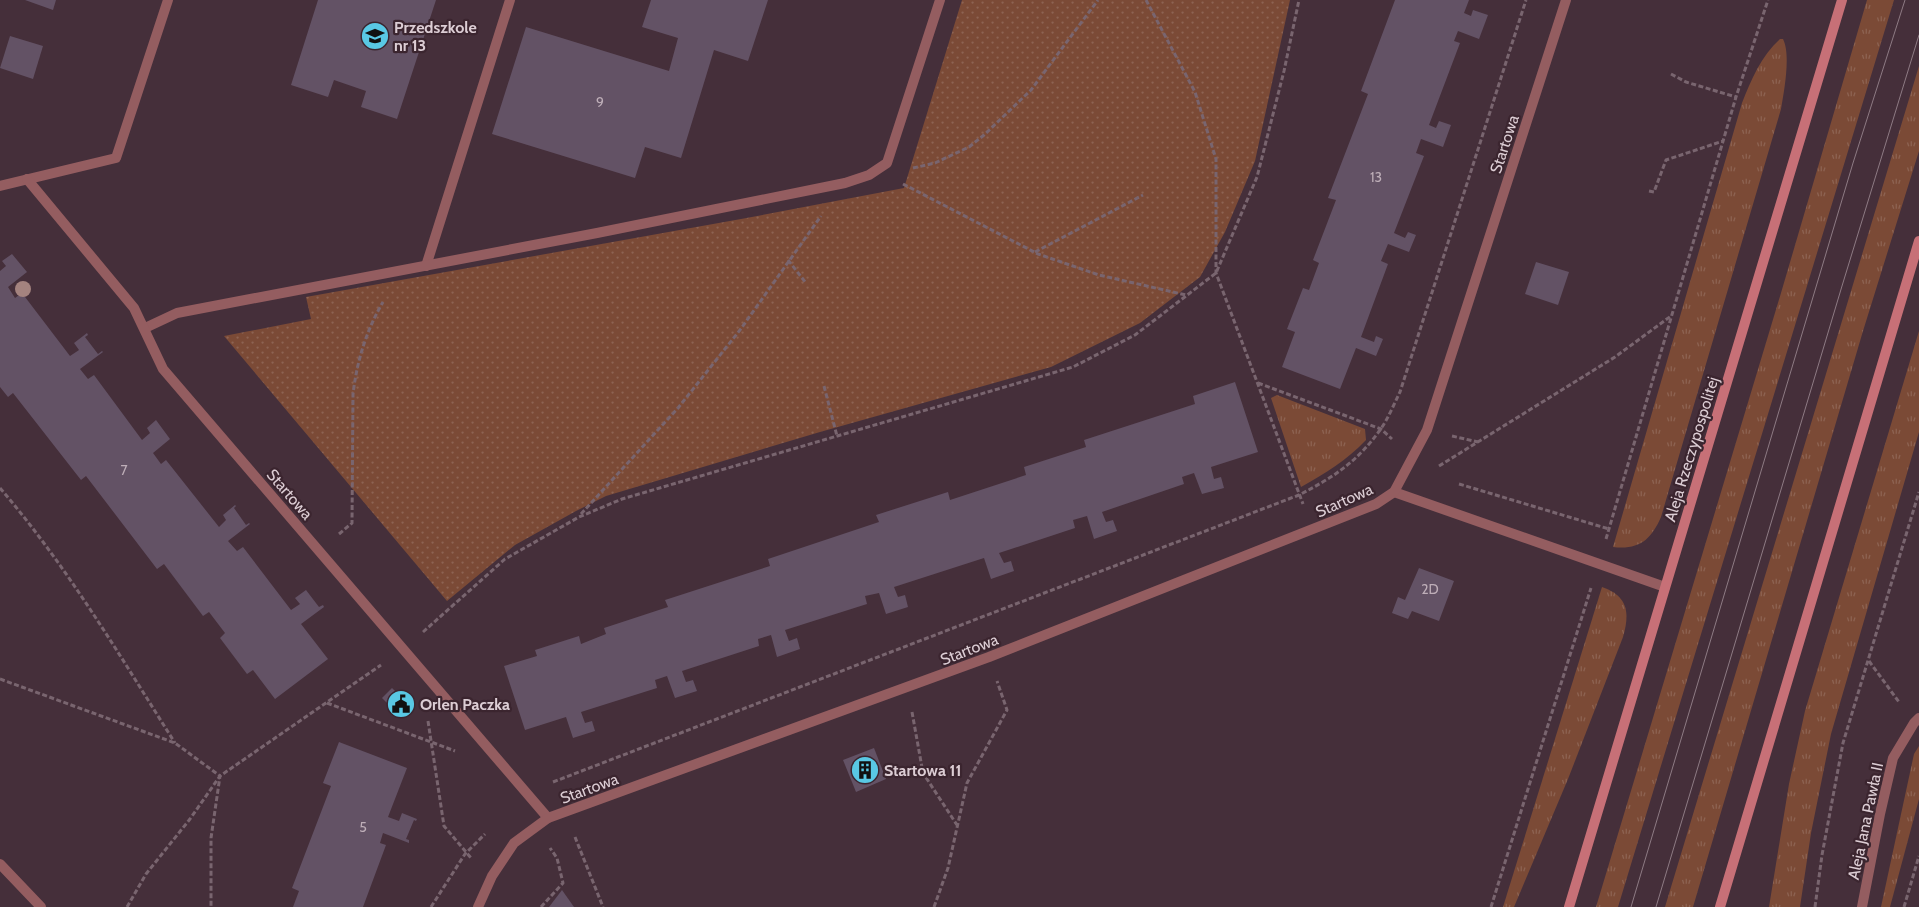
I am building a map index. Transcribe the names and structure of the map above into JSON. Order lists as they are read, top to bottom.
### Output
{
  "streets": {
    "main road": ["Aleja Rzeczypospolitej"],
    "street": ["Startowa", "Aleja Jana Pawła II"]
  },
  "crossings": [
    ["Startowa", "Aleja Rzeczypospolitej"]
  ],
  "places": {
    "school or university": ["Przedszkole nr 13"],
    "public building": ["Orlen Paczka"],
    "building": ["Startowa 11"]
  },
  "house_numbers": [
    "9",
    "13",
    "7",
    "2D",
    "5"
  ]
}
